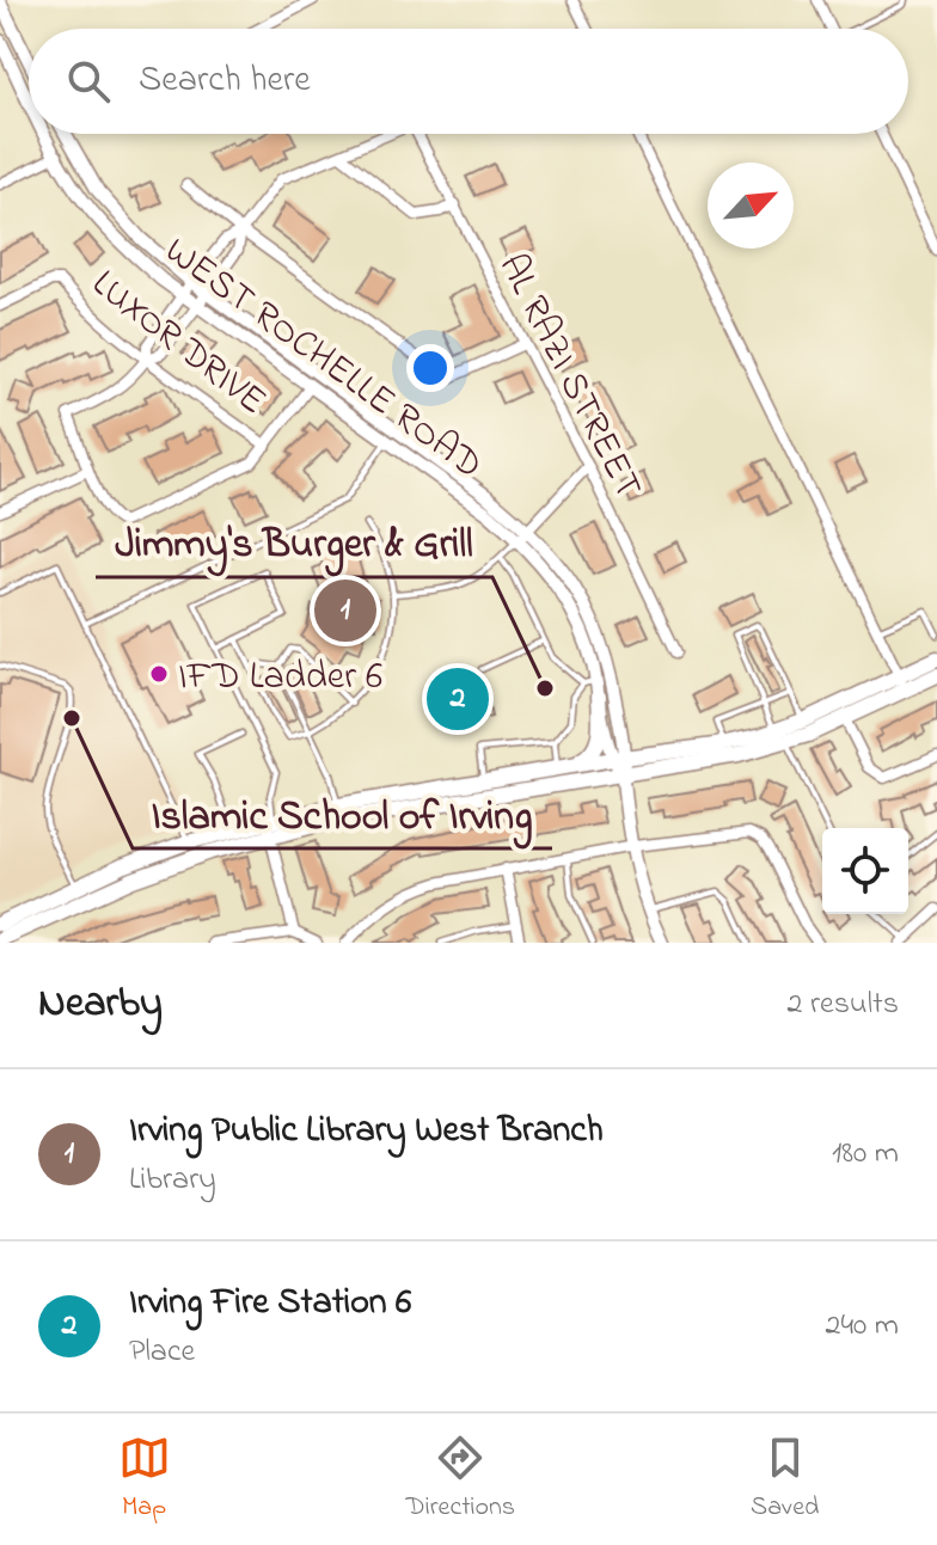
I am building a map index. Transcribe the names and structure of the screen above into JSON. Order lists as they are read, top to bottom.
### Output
{
  "streets": {
    "street": ["LUXOR DRIVE", "WEST ROCHELLE ROAD", "AL RAZI STREET"]
  },
  "places": ["IFD Ladder 6", "Jimmy's Burger & Grill", "Islamic School of Irving"],
  "north": "top right",
  "page": {
    "search": "Search here",
    "pins": ["1", "2"],
    "heading": ["Nearby", "2 results"],
    "list": [
      {
        "mark": "1",
        "name": "Irving Public Library West Branch",
        "note": "Library",
        "value": "180 m"
      },
      {
        "mark": "2",
        "name": "Irving Fire Station 6",
        "note": "Place",
        "value": "240 m"
      }
    ],
    "nav": ["Map", "Directions", "Saved"]
  }
}
